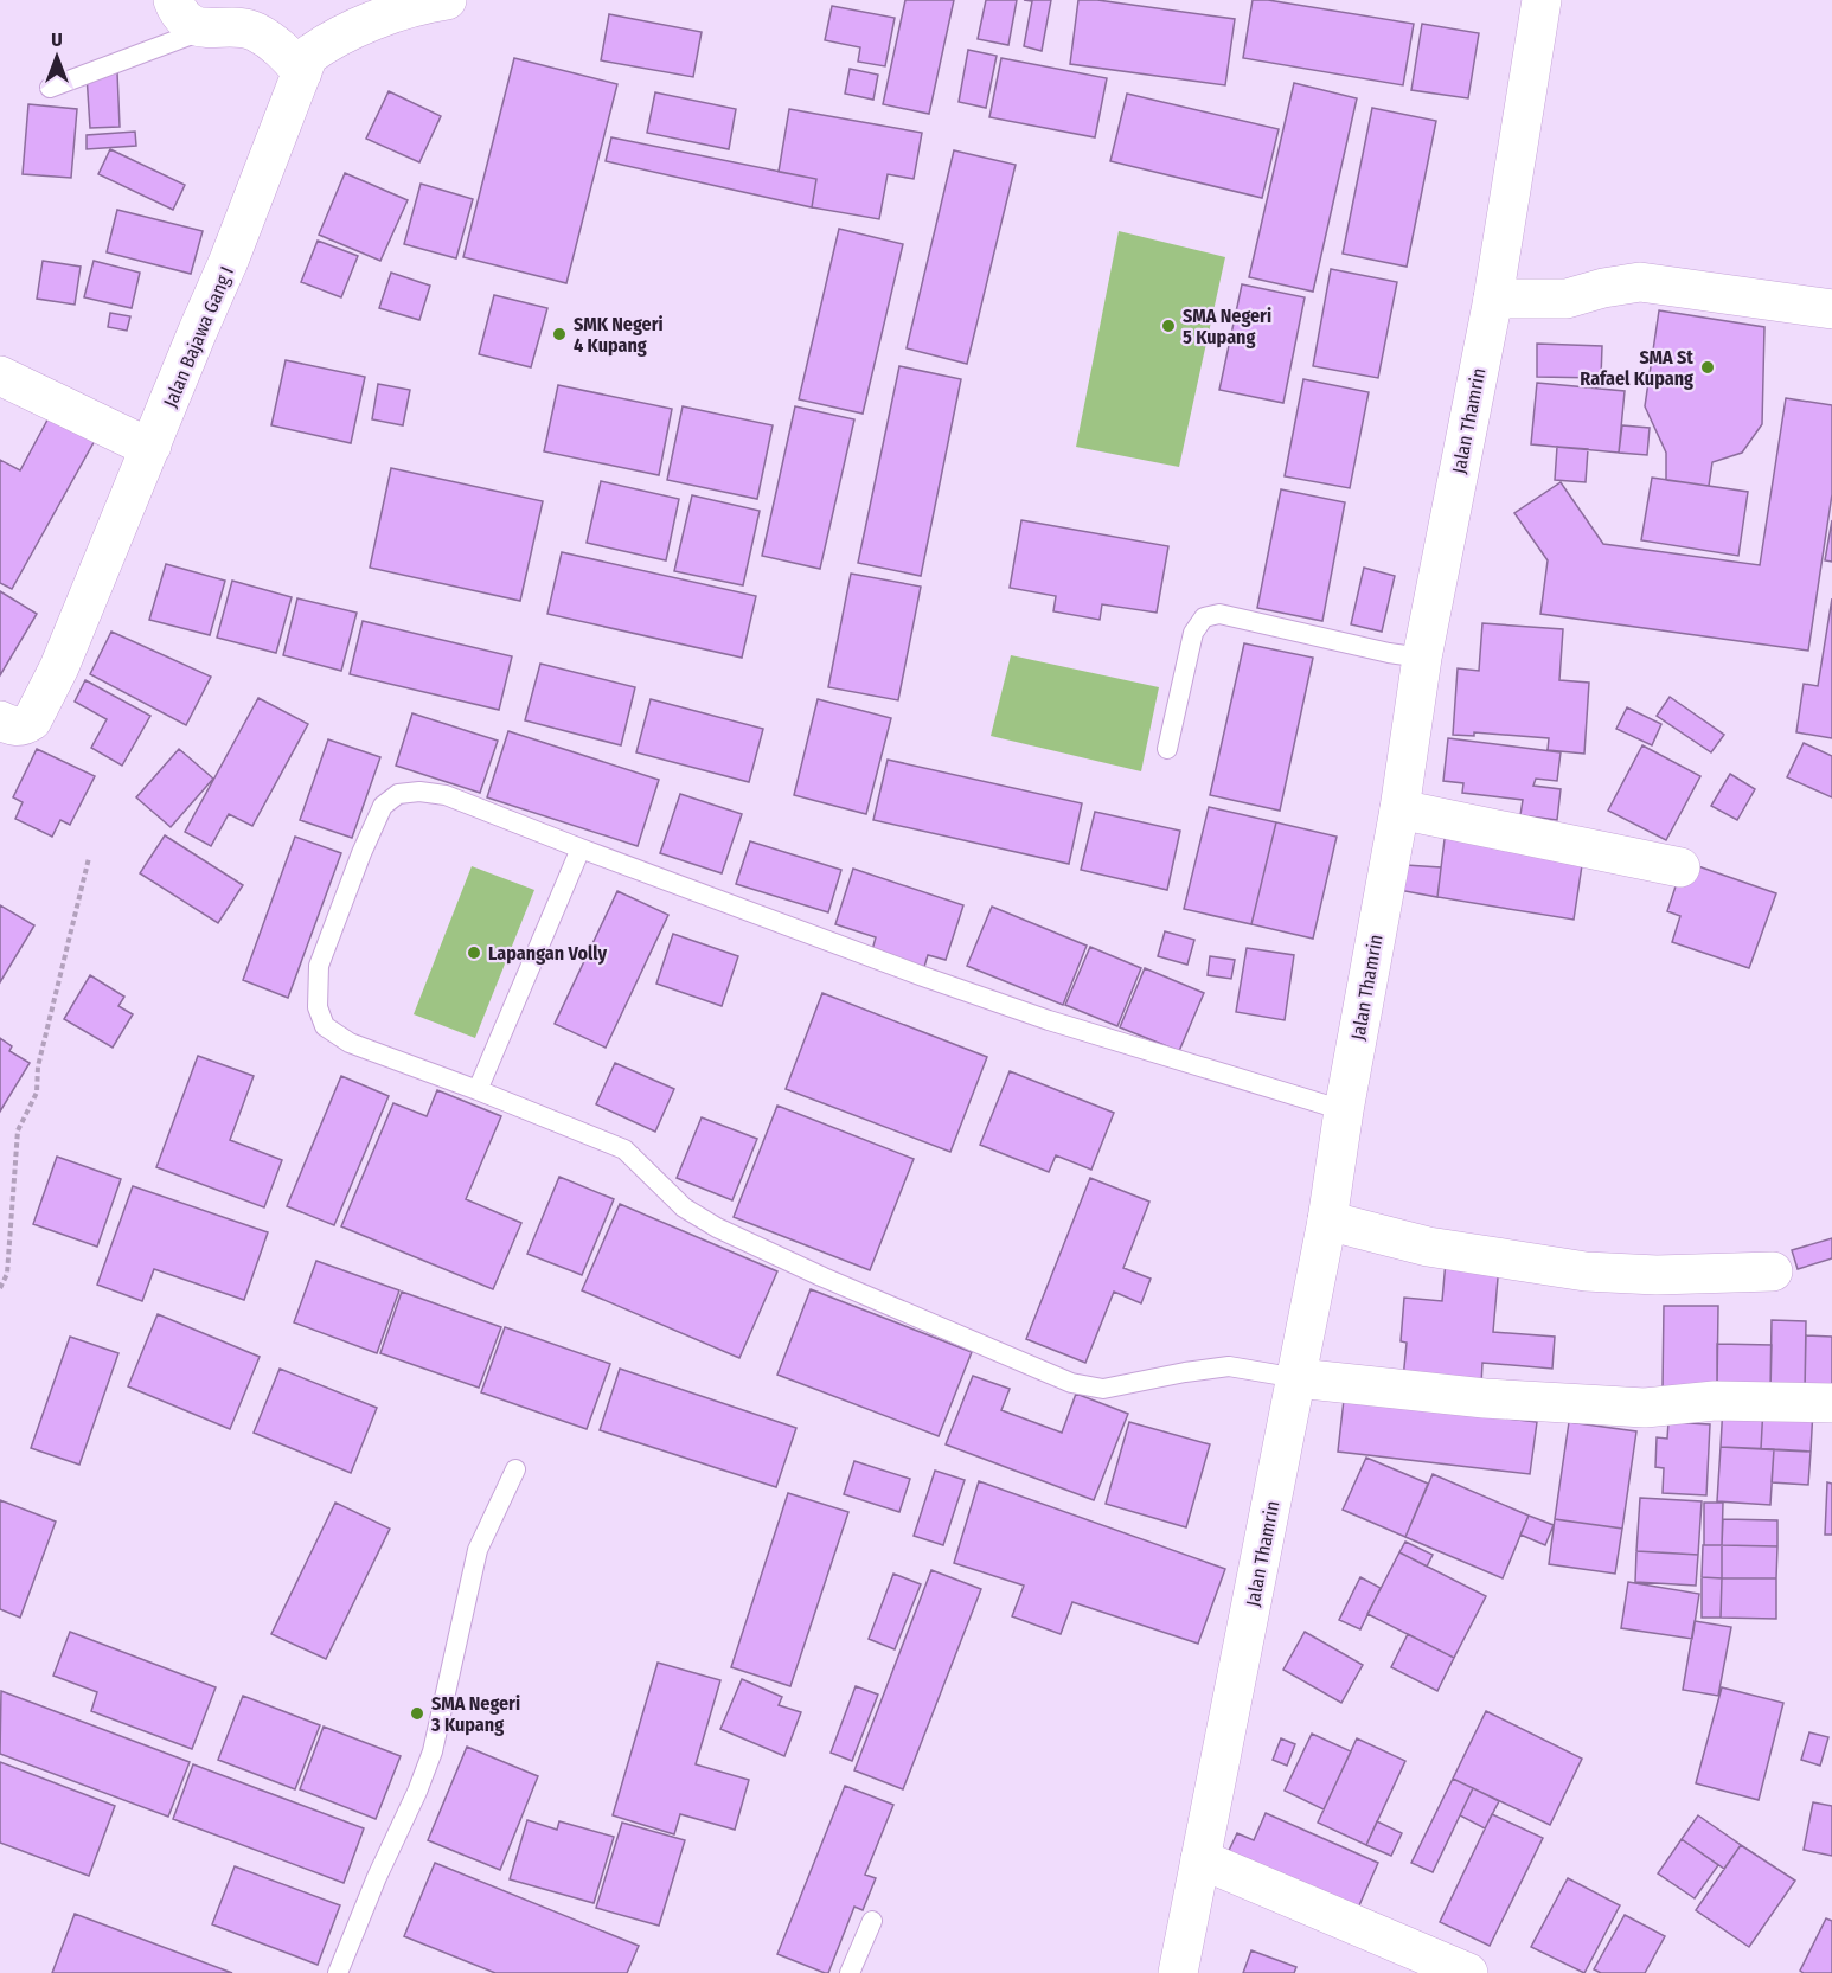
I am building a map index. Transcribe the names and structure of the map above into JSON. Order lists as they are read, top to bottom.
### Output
{
  "streets": {
    "street": ["Jalan Bajawa Gang I", "Jalan Thamrin"]
  },
  "places": [
    "SMA Negeri 5 Kupang",
    "SMK Negeri 4 Kupang",
    "SMA St Rafael Kupang",
    "Lapangan Volly",
    "SMA Negeri 3 Kupang"
  ],
  "north": "top"
}
